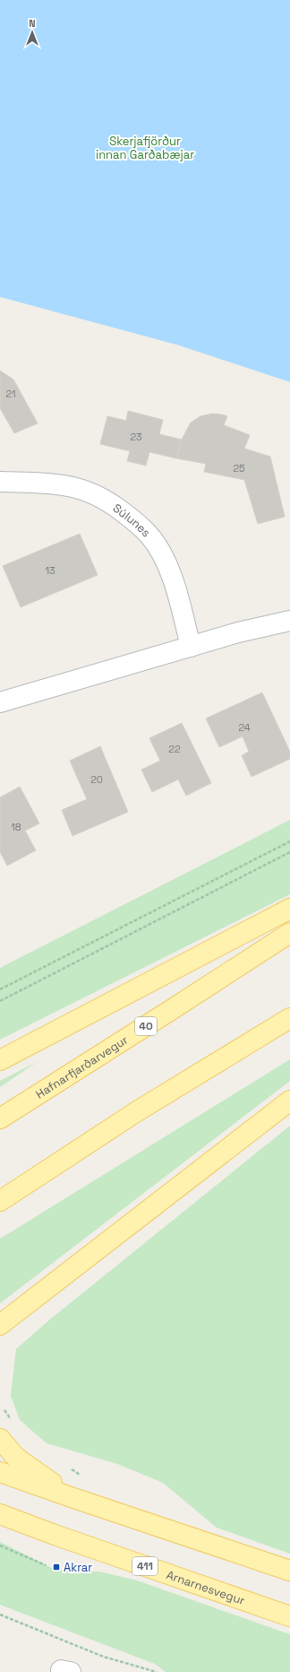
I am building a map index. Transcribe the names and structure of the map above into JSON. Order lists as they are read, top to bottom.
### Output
{
  "streets": {
    "main road": [
      "40",
      "Hafnarfjarðarvegur",
      "411",
      "Arnarnesvegur"
    ],
    "street": ["Súlunes"]
  },
  "parks": ["Skerjafjörður innan Garðabæjar"],
  "places": {
    "transit": ["Akrar"]
  },
  "house_numbers": [
    "21",
    "23",
    "25",
    "13",
    "24",
    "22",
    "20",
    "18"
  ],
  "north": "top"
}
